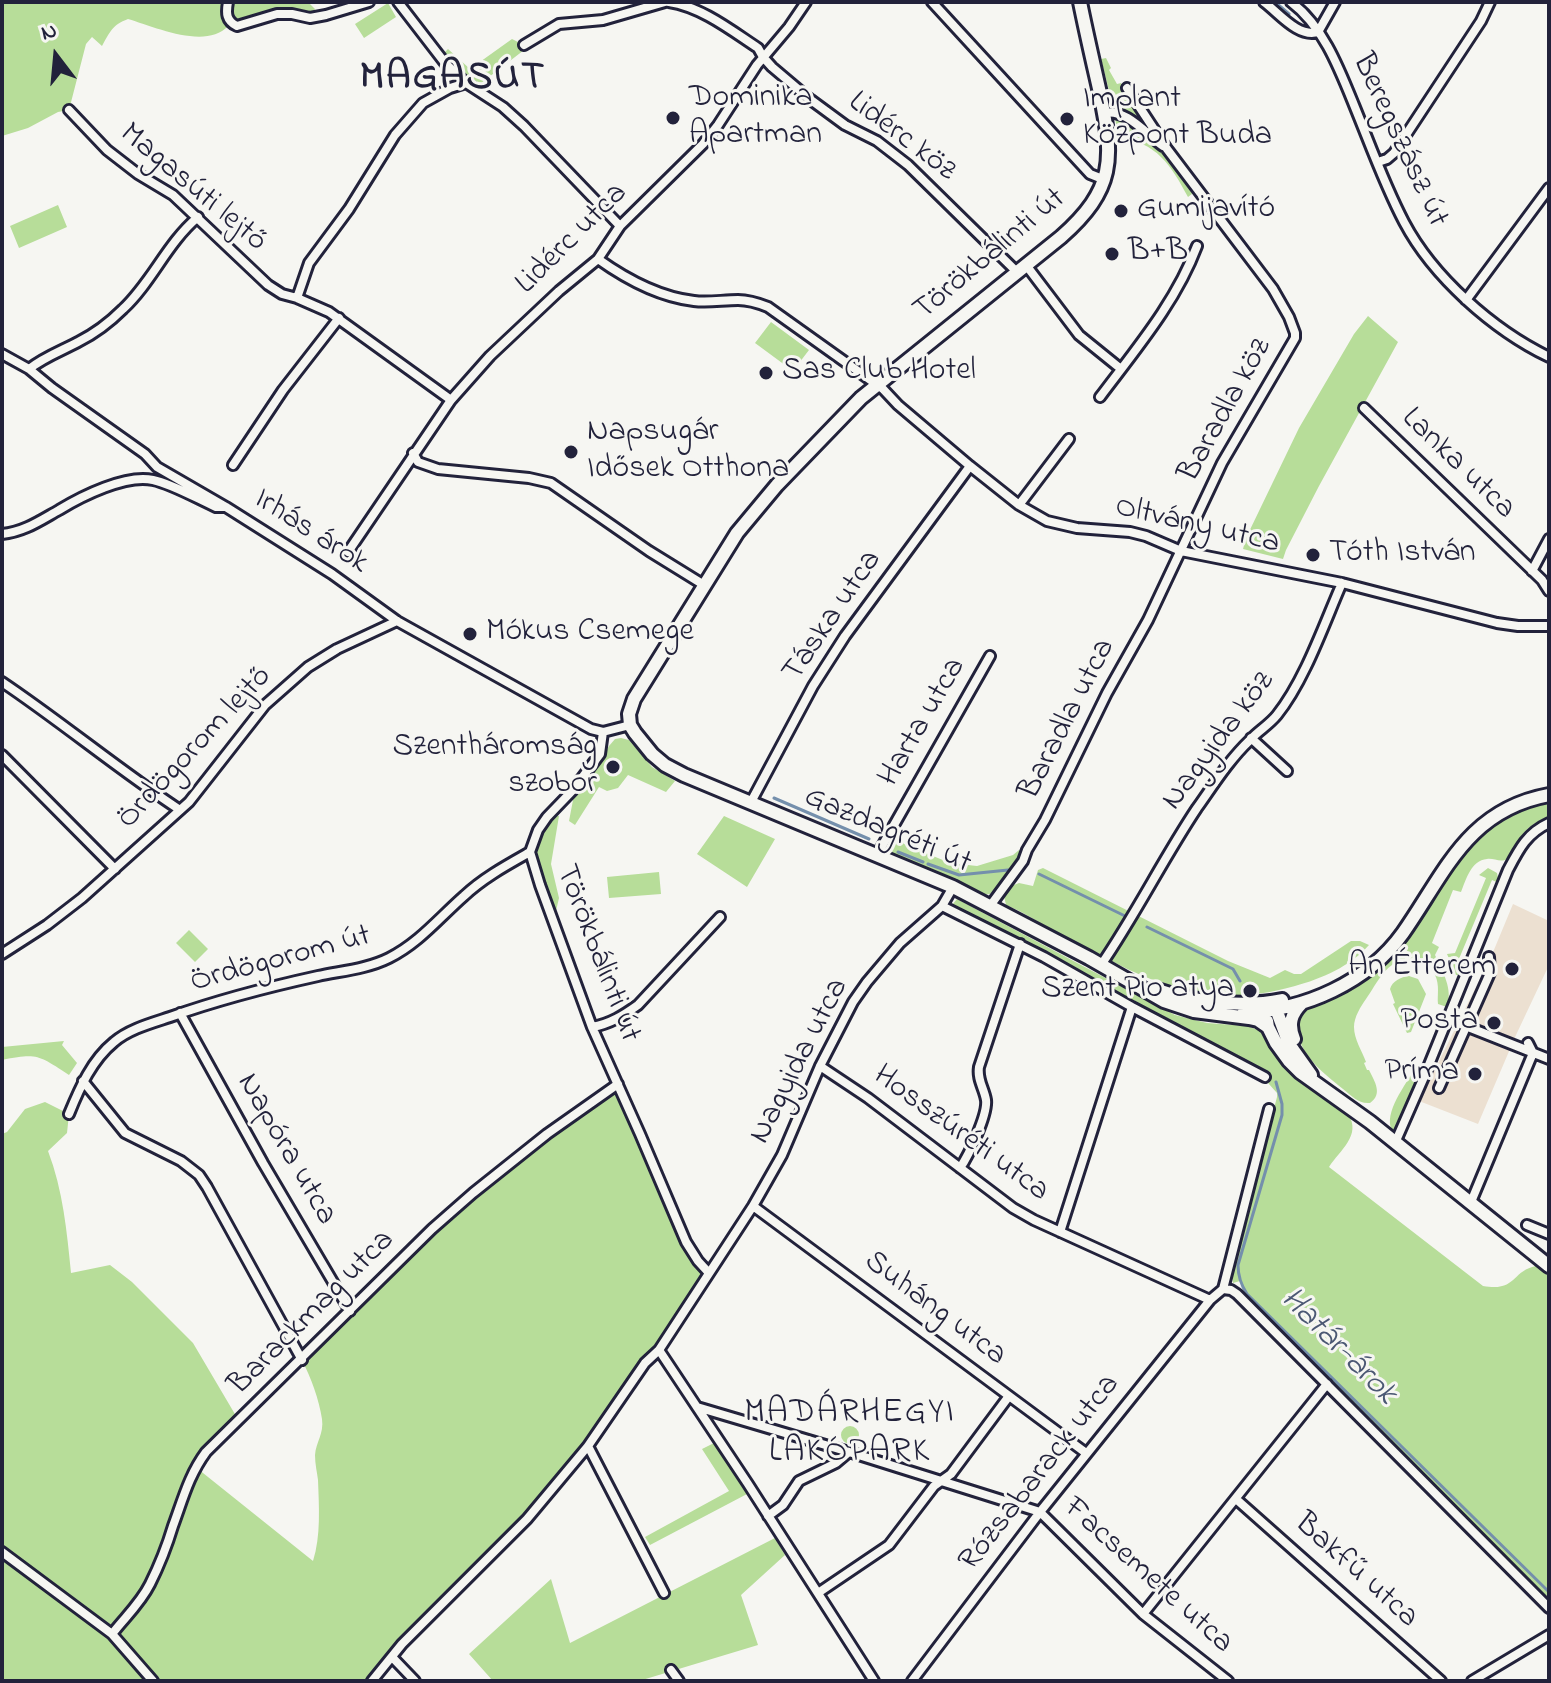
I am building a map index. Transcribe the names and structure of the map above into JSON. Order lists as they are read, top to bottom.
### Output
{
  "streets": {
    "street": [
      "Lidérc köz",
      "Beregszász út",
      "Magasúti lejtő",
      "Lidérc utca",
      "Törökbálinti út",
      "Baradla köz",
      "Lanka utca",
      "Oltvány utca",
      "Irhás árok",
      "Táska utca",
      "Baradla utca",
      "Harta utca",
      "Nagyida köz",
      "Ördögorom lejtő",
      "Gazdagréti út",
      "Ördögorom út",
      "Nagyida utca",
      "Hosszúréti utca",
      "Napóra utca",
      "Suháng utca",
      "Barackmag utca",
      "Rózsabarack utca",
      "Bakfű utca",
      "Facsemete utca"
    ]
  },
  "crossings": [
    ["Lidérc köz", "Lidérc utca"],
    ["Lidérc köz", "Törökbálinti út"],
    ["Magasúti lejtő", "Lidérc utca"],
    ["Lidérc utca", "Oltvány utca"],
    ["Törökbálinti út", "Oltvány utca"],
    ["Törökbálinti út", "Irhás árok"],
    ["Törökbálinti út", "Gazdagréti út"],
    ["Törökbálinti út", "Ördögorom út"],
    ["Törökbálinti út", "Nagyida utca"],
    ["Törökbálinti út", "Barackmag utca"],
    ["Baradla köz", "Oltvány utca"],
    ["Baradla köz", "Baradla utca"],
    ["Oltvány utca", "Táska utca"],
    ["Oltvány utca", "Baradla utca"],
    ["Oltvány utca", "Nagyida köz"],
    ["Irhás árok", "Ördögorom lejtő"],
    ["Táska utca", "Gazdagréti út"],
    ["Baradla utca", "Gazdagréti út"],
    ["Harta utca", "Gazdagréti út"],
    ["Nagyida köz", "Gazdagréti út"],
    ["Gazdagréti út", "Nagyida utca"],
    ["Ördögorom út", "Napóra utca"],
    ["Nagyida utca", "Hosszúréti utca"],
    ["Nagyida utca", "Suháng utca"],
    ["Hosszúréti utca", "Rózsabarack utca"],
    ["Napóra utca", "Barackmag utca"],
    ["Suháng utca", "Rózsabarack utca"],
    ["Rózsabarack utca", "Facsemete utca"]
  ],
  "districts": ["MAGASÚT", "MADÁRHEGYI LAKÓPARK"],
  "water": ["Határ-árok"],
  "places": [
    "Dominika Apartman",
    "Implant Központ Buda",
    "Gumijavító",
    "B+B",
    "Sas Club Hotel",
    "Napsugár Idősek Otthona",
    "Tóth István",
    "Mókus Csemege",
    "Szentháromság szobor",
    "An Étterem",
    "Szent Pio atya",
    "Posta",
    "Príma"
  ],
  "north": "top"
}
